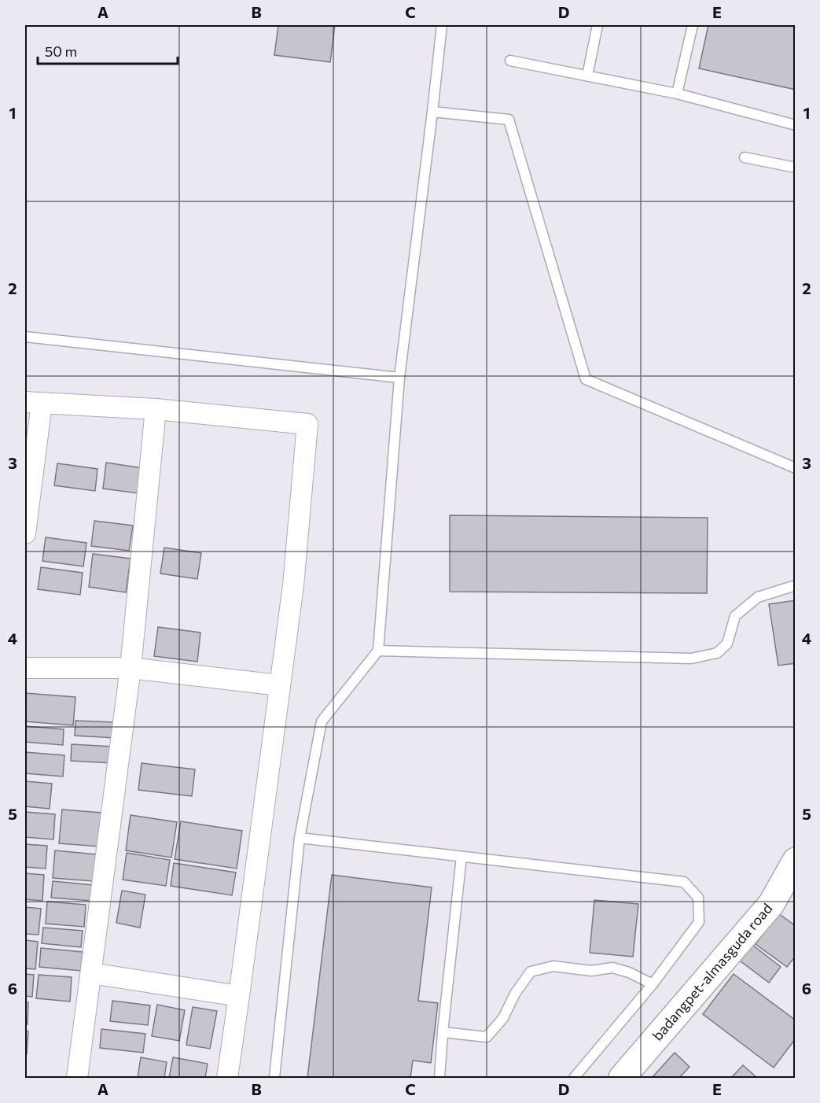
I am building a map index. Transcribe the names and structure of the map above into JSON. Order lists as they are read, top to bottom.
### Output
{
  "streets": {
    "street": ["badangpet-almasguda road"]
  },
  "scale_bar": "50 m",
  "grid": {
    "columns": [
      "A",
      "B",
      "C",
      "D",
      "E"
    ],
    "rows": [
      "1",
      "2",
      "3",
      "4",
      "5",
      "6"
    ]
  }
}
